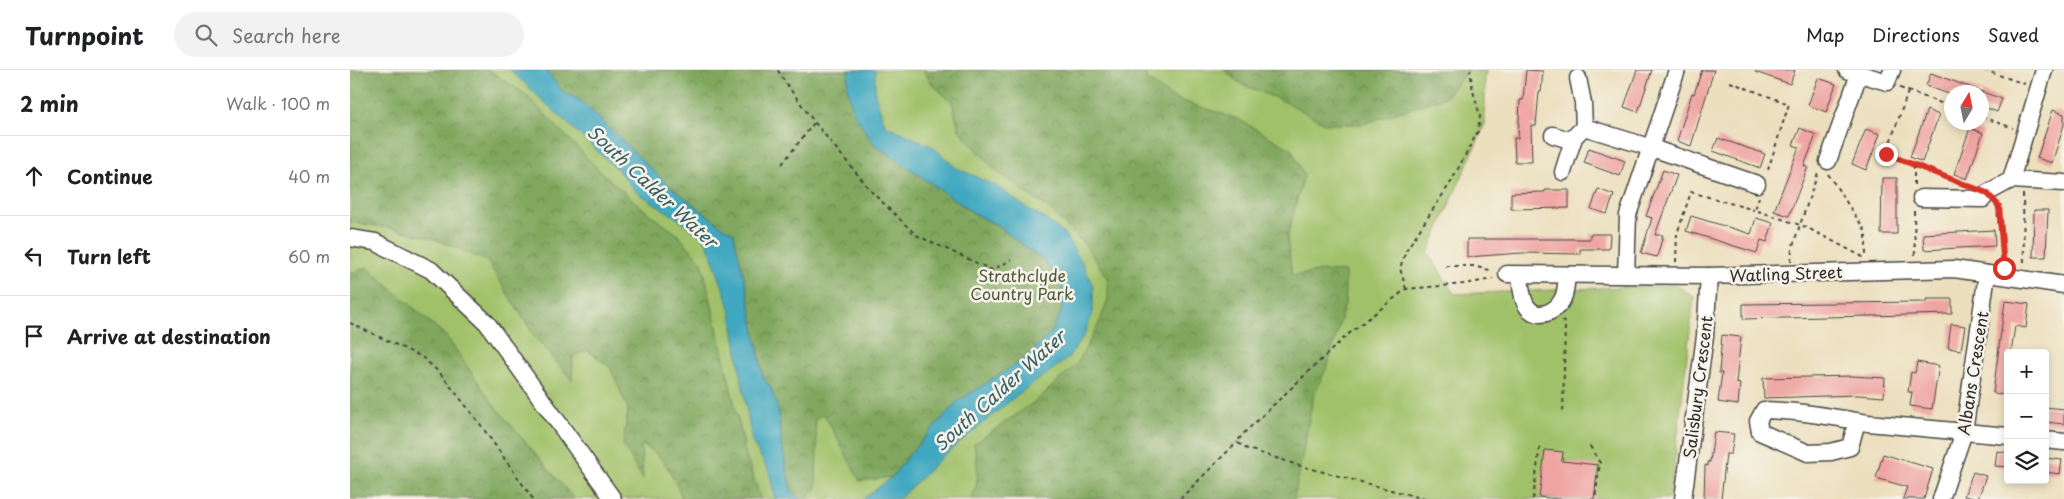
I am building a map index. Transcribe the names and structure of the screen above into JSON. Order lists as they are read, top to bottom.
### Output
{
  "streets": {
    "street": ["Watling Street", "Albans Crescent", "Salisbury Crescent"]
  },
  "crossings": [
    ["Watling Street", "Albans Crescent"],
    ["Watling Street", "Salisbury Crescent"]
  ],
  "water": ["South Calder Water"],
  "parks": ["Strathclyde Country Park"],
  "north": "top",
  "page": {
    "header": "Turnpoint",
    "search": "Search here",
    "nav": ["Map", "Directions", "Saved"],
    "heading": ["2 min", "Walk · 100 m"],
    "list": [
      ["Continue", "40 m"],
      ["Turn left", "60 m"],
      "Arrive at destination"
    ],
    "map_buttons": ["+", "−"]
  }
}
